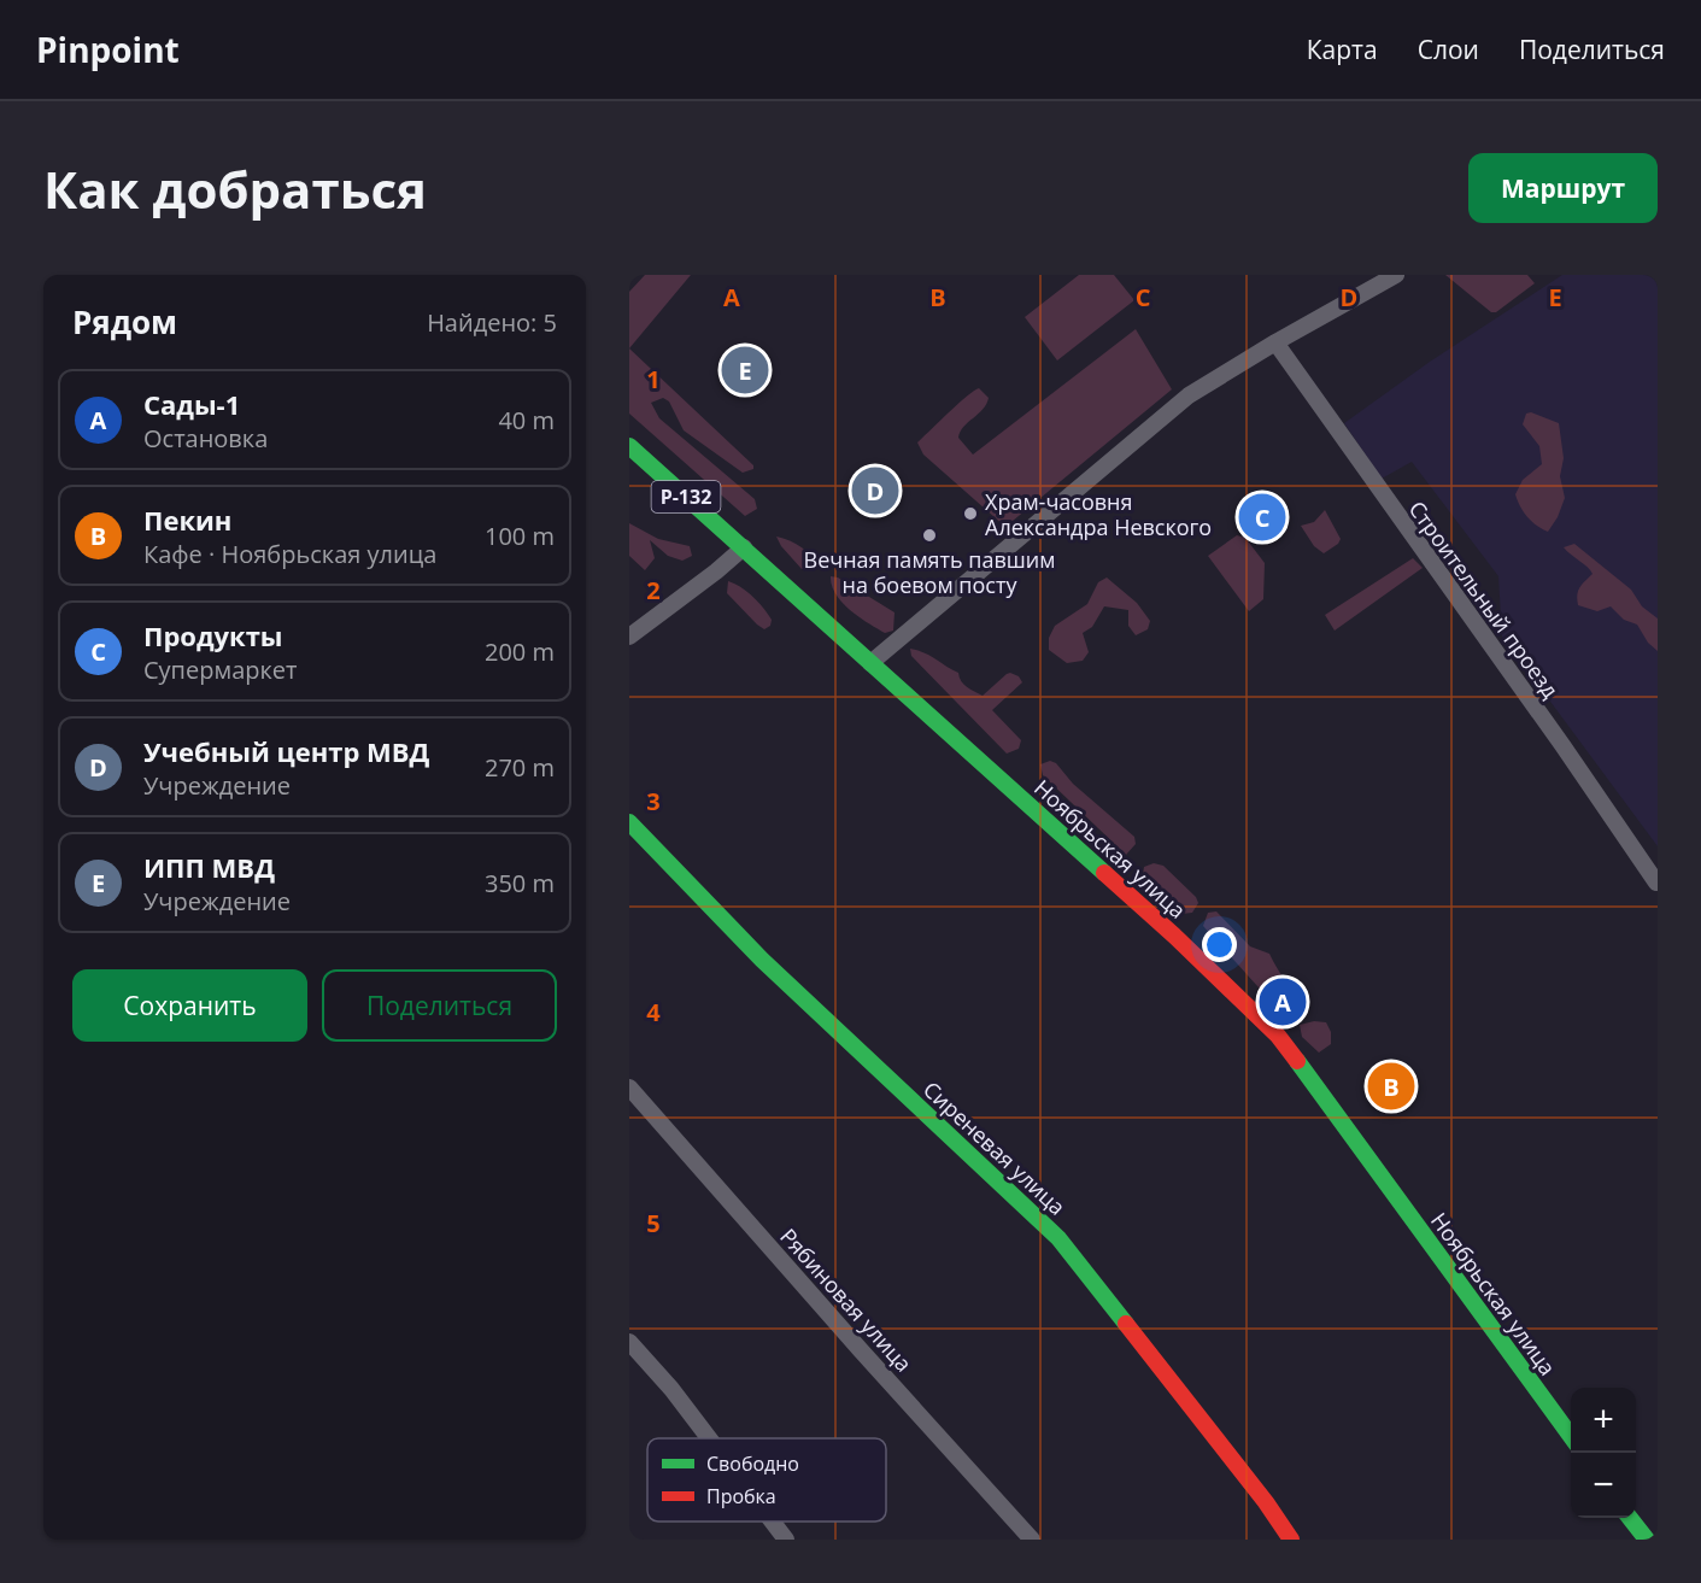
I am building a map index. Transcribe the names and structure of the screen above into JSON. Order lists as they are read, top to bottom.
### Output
{
  "streets": {
    "main road": ["Р-132", "Ноябрьская улица", "Сиреневая улица"],
    "street": ["Строительный проезд", "Рябиновая улица"]
  },
  "places": ["Храм-часовня Александра Невского", "Вечная память павшим на боевом посту"],
  "legend": ["Свободно", "Пробка"],
  "page": {
    "header": "Pinpoint",
    "nav": ["Карта", "Слои", "Поделиться"],
    "buttons": [
      "Маршрут",
      ["Сохранить", "Поделиться"]
    ],
    "title": "Как добраться",
    "heading": ["Рядом", "Найдено: 5"],
    "pins": [
      "E",
      "D",
      "C",
      "A",
      "B"
    ],
    "list": [
      {
        "mark": "A",
        "name": "Сады-1",
        "note": "Остановка",
        "value": "40 m"
      },
      {
        "mark": "B",
        "name": "Пекин",
        "note": "Кафе · Ноябрьская улица",
        "value": "100 m"
      },
      {
        "mark": "C",
        "name": "Продукты",
        "note": "Супермаркет",
        "value": "200 m"
      },
      {
        "mark": "D",
        "name": "Учебный центр МВД",
        "note": "Учреждение",
        "value": "270 m"
      },
      {
        "mark": "E",
        "name": "ИПП МВД",
        "note": "Учреждение",
        "value": "350 m"
      }
    ],
    "map_buttons": ["+", "−"]
  },
  "grid": {
    "columns": [
      "A",
      "B",
      "C",
      "D",
      "E"
    ],
    "rows": [
      "1",
      "2",
      "3",
      "4",
      "5"
    ]
  }
}
